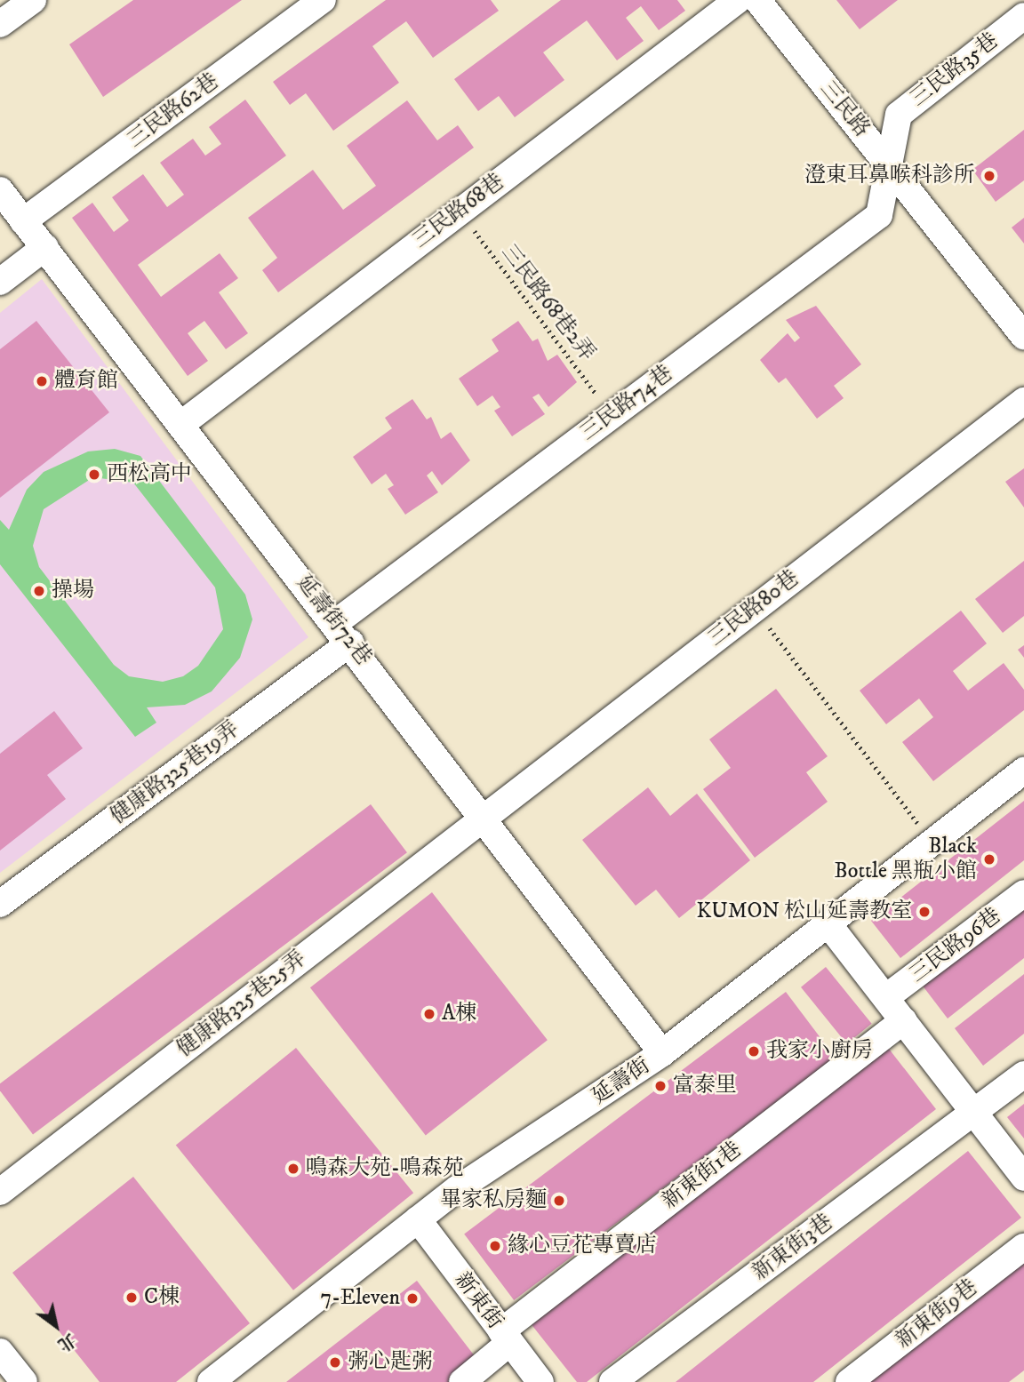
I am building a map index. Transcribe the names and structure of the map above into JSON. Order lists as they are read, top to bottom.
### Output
{
  "streets": {
    "street": [
      "三民路35巷",
      "三民路",
      "三民路62巷",
      "三民路68巷",
      "三民路74巷",
      "三民路80巷",
      "延壽街72巷",
      "健康路325巷19弄",
      "三民路96巷",
      "健康路325巷25弄",
      "延壽街",
      "新東街1巷",
      "新東街3巷",
      "新東街",
      "新東街9巷"
    ],
    "path": ["三民路68巷2弄"]
  },
  "crossings": [
    ["三民路35巷", "三民路"],
    ["三民路35巷", "三民路74巷"],
    ["三民路", "三民路74巷"],
    ["三民路62巷", "延壽街72巷"],
    ["三民路68巷", "三民路68巷2弄"],
    ["三民路68巷", "延壽街72巷"],
    ["三民路68巷2弄", "三民路74巷"],
    ["三民路74巷", "延壽街72巷"],
    ["三民路74巷", "健康路325巷19弄"],
    ["三民路80巷", "延壽街72巷"],
    ["三民路80巷", "健康路325巷25弄"],
    ["延壽街72巷", "健康路325巷19弄"],
    ["延壽街72巷", "健康路325巷25弄"],
    ["延壽街72巷", "延壽街"],
    ["延壽街", "新東街"],
    ["新東街1巷", "新東街"]
  ],
  "places": [
    "澄東耳鼻喉科診所",
    "體育館",
    "西松高中",
    "操場",
    "Black Bottle 黑瓶小館",
    "KUMON 松山延壽教室",
    "A棟",
    "我家小廚房",
    "富泰里",
    "鳴森大苑-鳴森苑",
    "畢家私房麵",
    "緣心豆花專賣店",
    "C棟",
    "7-Eleven",
    "粥心匙粥"
  ],
  "north": "bottom right"
}
